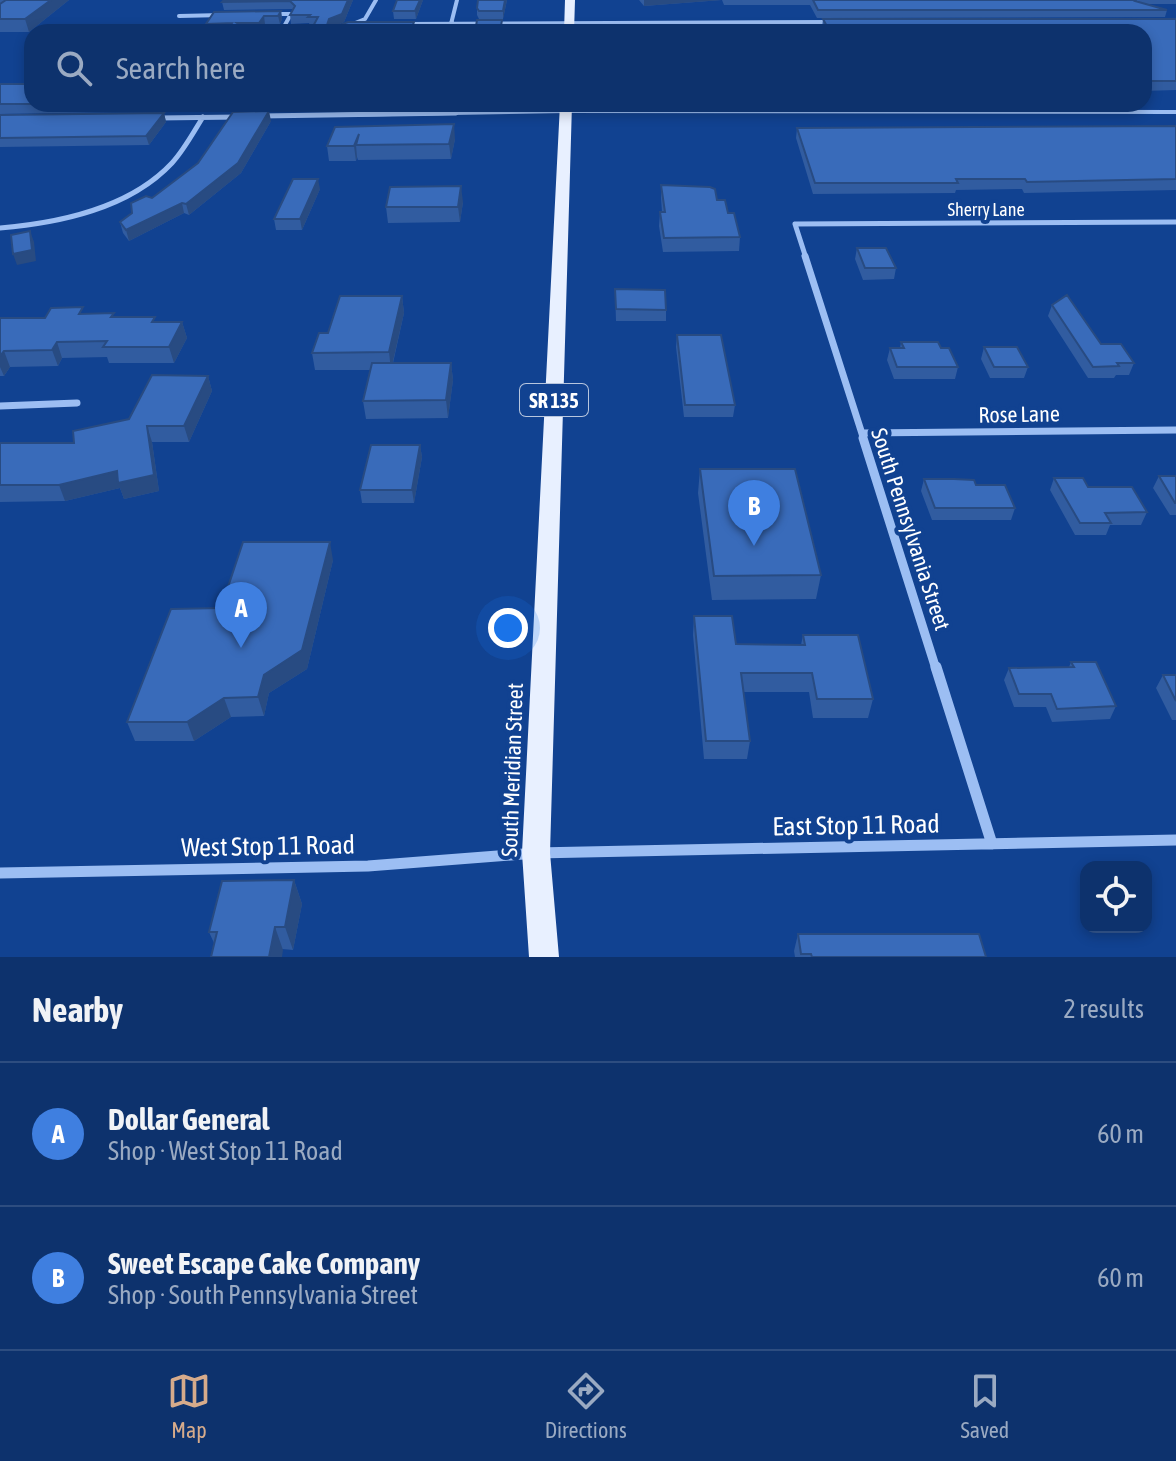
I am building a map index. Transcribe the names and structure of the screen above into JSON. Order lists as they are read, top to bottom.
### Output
{
  "streets": {
    "main road": ["SR 135", "South Meridian Street"],
    "street": [
      "Sherry Lane",
      "Rose Lane",
      "South Pennsylvania Street",
      "East Stop 11 Road",
      "West Stop 11 Road"
    ]
  },
  "crossings": [
    ["Sherry Lane", "South Pennsylvania Street"],
    ["Rose Lane", "South Pennsylvania Street"],
    ["South Pennsylvania Street", "East Stop 11 Road"],
    ["South Meridian Street", "East Stop 11 Road"],
    ["South Meridian Street", "West Stop 11 Road"],
    ["East Stop 11 Road", "West Stop 11 Road"]
  ],
  "page": {
    "search": "Search here",
    "pins": ["B", "A"],
    "heading": ["Nearby", "2 results"],
    "list": [
      {
        "mark": "A",
        "name": "Dollar General",
        "note": "Shop · West Stop 11 Road",
        "value": "60 m"
      },
      {
        "mark": "B",
        "name": "Sweet Escape Cake Company",
        "note": "Shop · South Pennsylvania Street",
        "value": "60 m"
      }
    ],
    "nav": ["Map", "Directions", "Saved"]
  }
}
